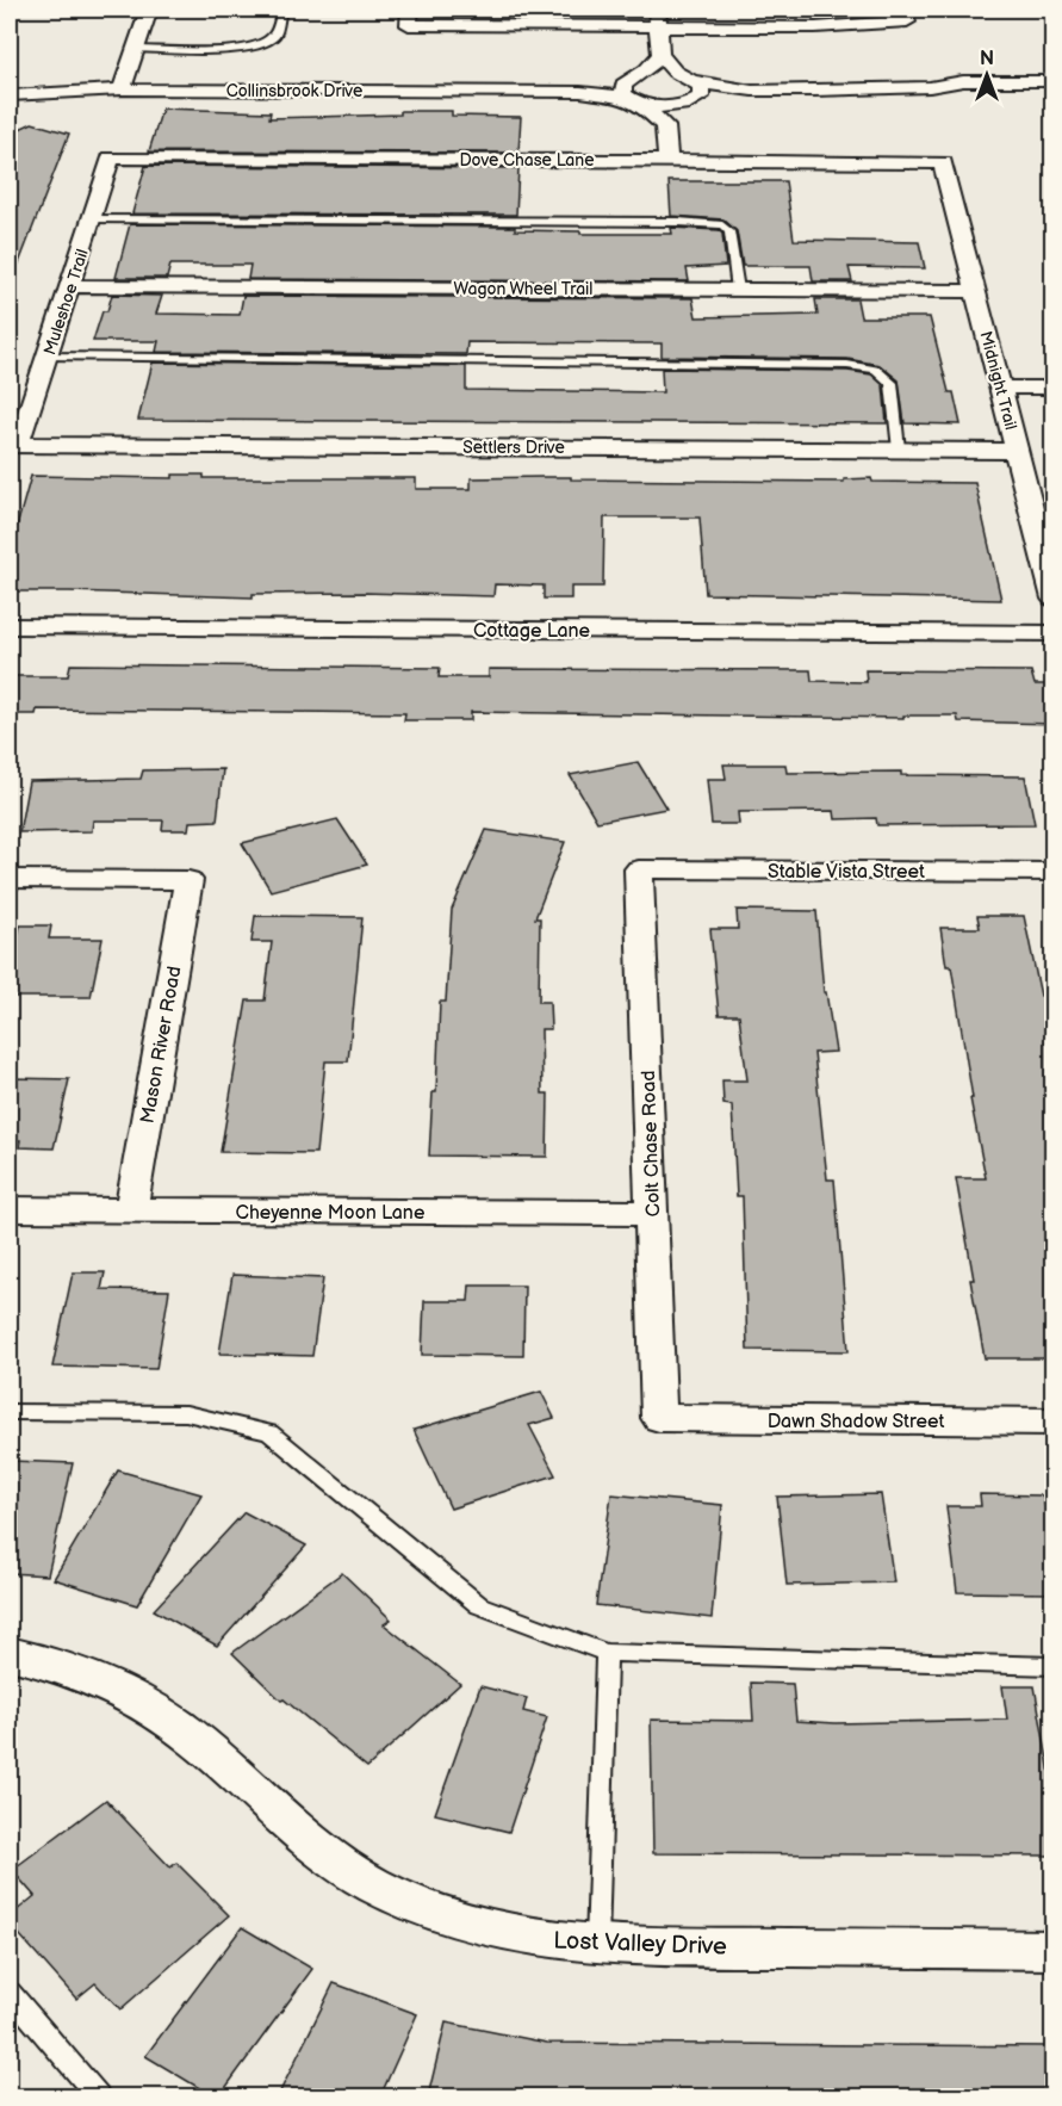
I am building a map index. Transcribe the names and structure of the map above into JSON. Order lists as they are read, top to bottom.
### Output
{
  "streets": {
    "street": [
      "Collinsbrook Drive",
      "Dove Chase Lane",
      "Wagon Wheel Trail",
      "Muleshoe Trail",
      "Midnight Trail",
      "Settlers Drive",
      "Cottage Lane",
      "Stable Vista Street",
      "Mason River Road",
      "Colt Chase Road",
      "Cheyenne Moon Lane",
      "Dawn Shadow Street",
      "Lost Valley Drive"
    ]
  },
  "crossings": [
    ["Dove Chase Lane", "Muleshoe Trail"],
    ["Dove Chase Lane", "Midnight Trail"],
    ["Wagon Wheel Trail", "Muleshoe Trail"],
    ["Wagon Wheel Trail", "Midnight Trail"],
    ["Muleshoe Trail", "Settlers Drive"],
    ["Midnight Trail", "Settlers Drive"],
    ["Stable Vista Street", "Colt Chase Road"],
    ["Mason River Road", "Cheyenne Moon Lane"],
    ["Colt Chase Road", "Cheyenne Moon Lane"],
    ["Colt Chase Road", "Dawn Shadow Street"]
  ],
  "north": "top"
}
